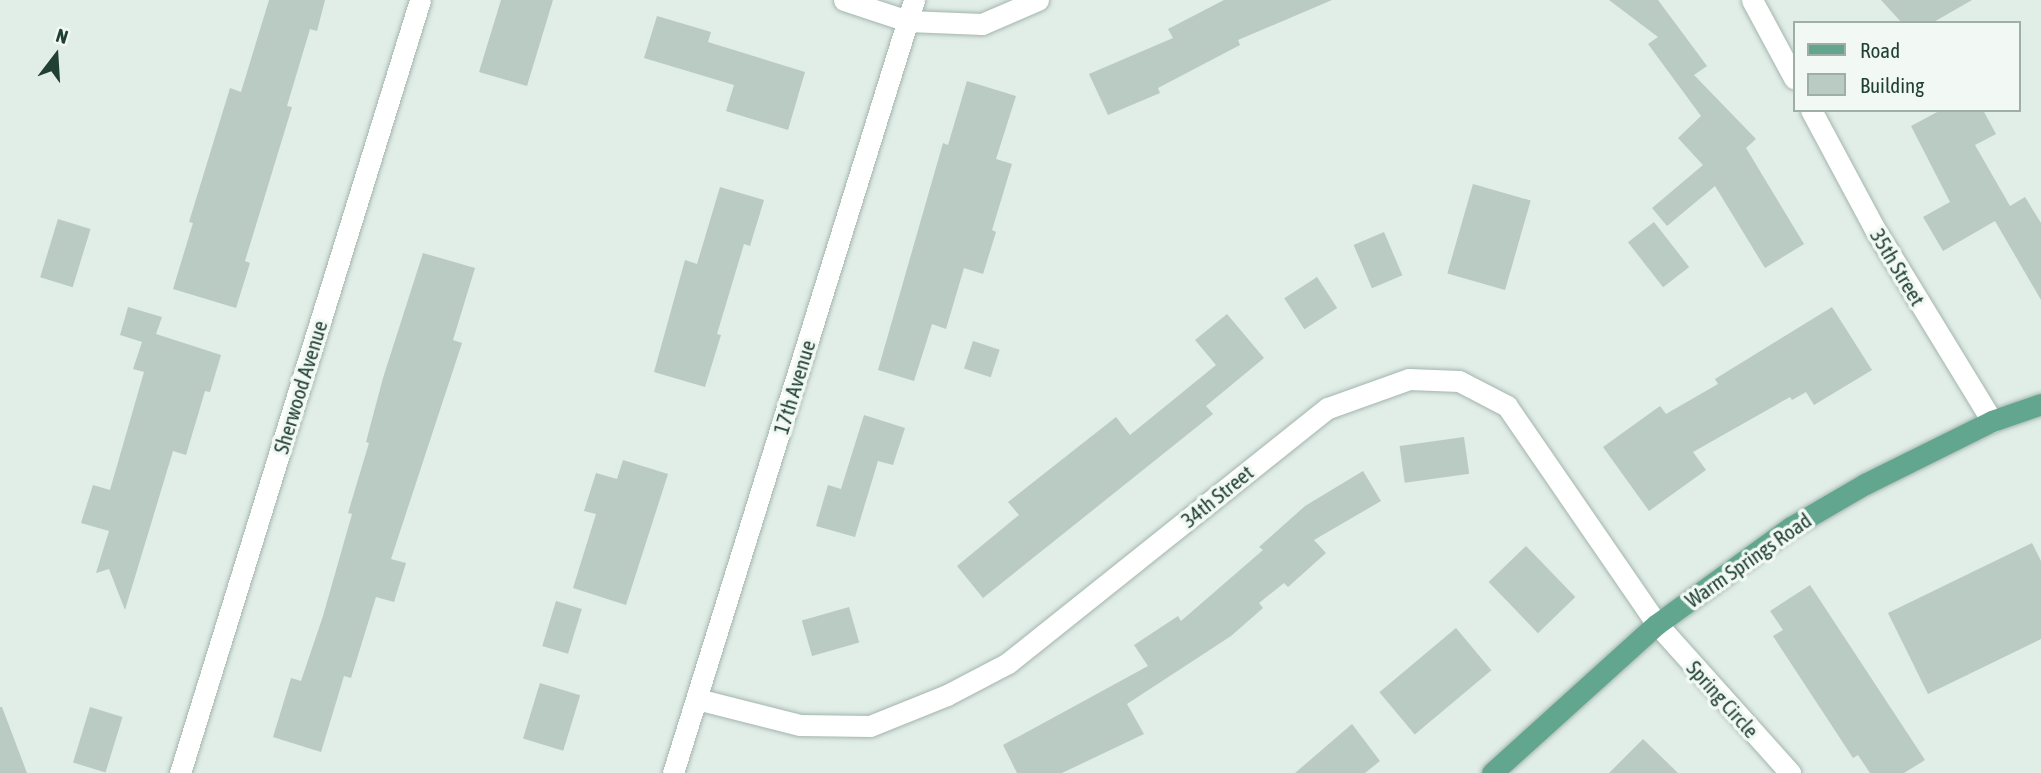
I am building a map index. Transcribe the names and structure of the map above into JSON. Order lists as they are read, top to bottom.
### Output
{
  "streets": {
    "main road": ["Warm Springs Road"],
    "street": [
      "35th Street",
      "Sherwood Avenue",
      "17th Avenue",
      "34th Street",
      "Spring Circle"
    ]
  },
  "crossings": [
    ["35th Street", "Warm Springs Road"],
    ["17th Avenue", "34th Street"],
    ["34th Street", "Warm Springs Road"],
    ["34th Street", "Spring Circle"],
    ["Warm Springs Road", "Spring Circle"]
  ],
  "legend": ["Road", "Building"],
  "north": "top"
}
